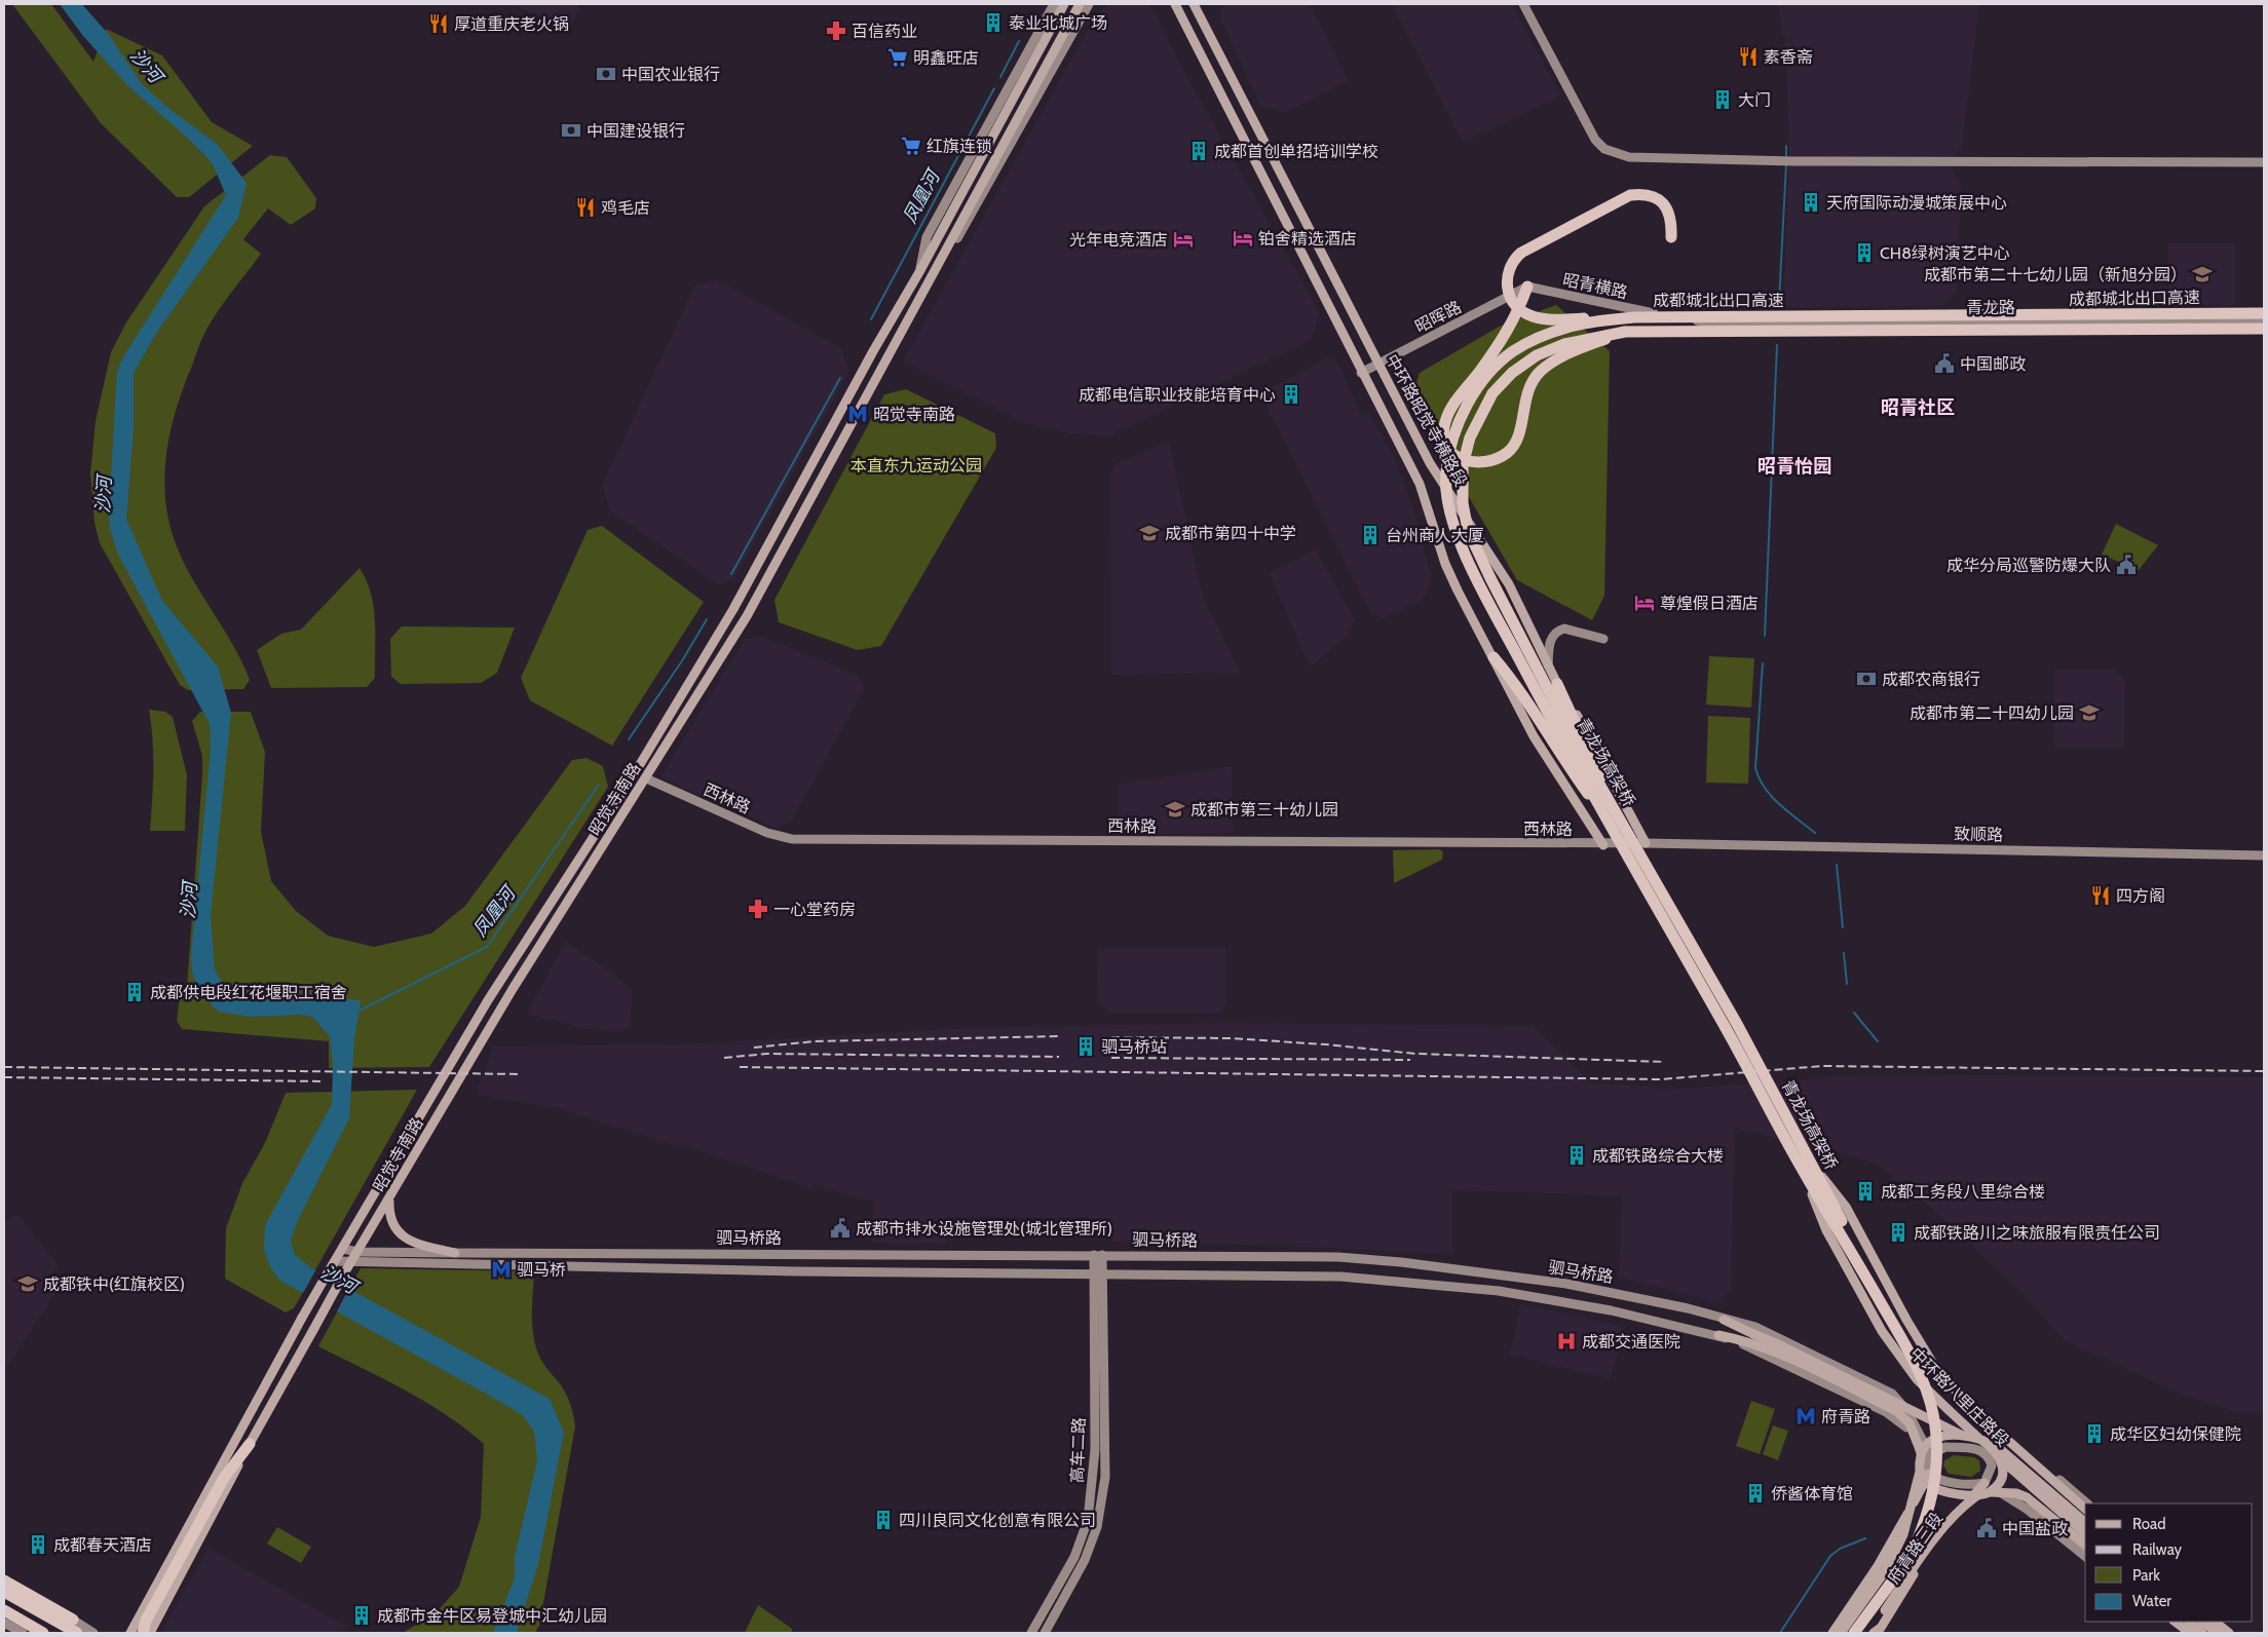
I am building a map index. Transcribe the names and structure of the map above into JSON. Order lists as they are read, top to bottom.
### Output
{
  "streets": {
    "highway": ["成都城北出口高速", "青龙场高架桥"],
    "main road": [
      "中环路昭觉寺横路段",
      "昭觉寺南路",
      "中环路八里庄路段",
      "府青路三段"
    ],
    "street": [
      "昭青横路",
      "青龙路",
      "昭晖路",
      "西林路",
      "致顺路",
      "驷马桥路",
      "高车二路"
    ]
  },
  "crossings": [
    ["昭青横路", "青龙路"],
    ["昭青横路", "昭晖路"],
    ["成都城北出口高速", "青龙场高架桥"],
    ["昭晖路", "中环路昭觉寺横路段"],
    ["中环路昭觉寺横路段", "西林路"],
    ["青龙场高架桥", "中环路八里庄路段"],
    ["西林路", "昭觉寺南路"],
    ["西林路", "致顺路"],
    ["昭觉寺南路", "驷马桥路"],
    ["驷马桥路", "高车二路"],
    ["驷马桥路", "府青路三段"]
  ],
  "districts": ["昭青社区", "昭青怡园"],
  "water": ["沙河", "凤凰河"],
  "parks": ["本直东九运动公园"],
  "places": {
    "building": [
      "泰业北城广场",
      "大门",
      "成都首创单招培训学校",
      "天府国际动漫城策展中心",
      "CH8绿树演艺中心",
      "成都电信职业技能培育中心",
      "台州商人大厦",
      "成都供电段红花堰职工宿舍",
      "驷马桥站",
      "成都铁路综合大楼",
      "成都工务段八里综合楼",
      "成都铁路川之味旅服有限责任公司",
      "成华区妇幼保健院",
      "侨酱体育馆",
      "四川良同文化创意有限公司",
      "成都春天酒店",
      "成都市金牛区易登城中汇幼儿园"
    ],
    "restaurant": [
      "厚道重庆老火锅",
      "素香斋",
      "鸡毛店",
      "四方阁"
    ],
    "pharmacy": ["百信药业", "一心堂药房"],
    "supermarket": ["明鑫旺店", "红旗连锁"],
    "bank": ["中国农业银行", "中国建设银行", "成都农商银行"],
    "hotel": ["铂舍精选酒店", "光年电竞酒店", "尊煌假日酒店"],
    "school or university": [
      "成都市第二十七幼儿园（新旭分园）",
      "成都市第四十中学",
      "成都市第二十四幼儿园",
      "成都市第三十幼儿园",
      "成都铁中(红旗校区)"
    ],
    "public building": [
      "中国邮政",
      "成华分局巡警防爆大队",
      "成都市排水设施管理处(城北管理所)",
      "中国盐政"
    ],
    "metro station": ["昭觉寺南路", "驷马桥", "府青路"],
    "hospital": ["成都交通医院"]
  },
  "legend": [
    "Road",
    "Railway",
    "Park",
    "Water"
  ]
}
